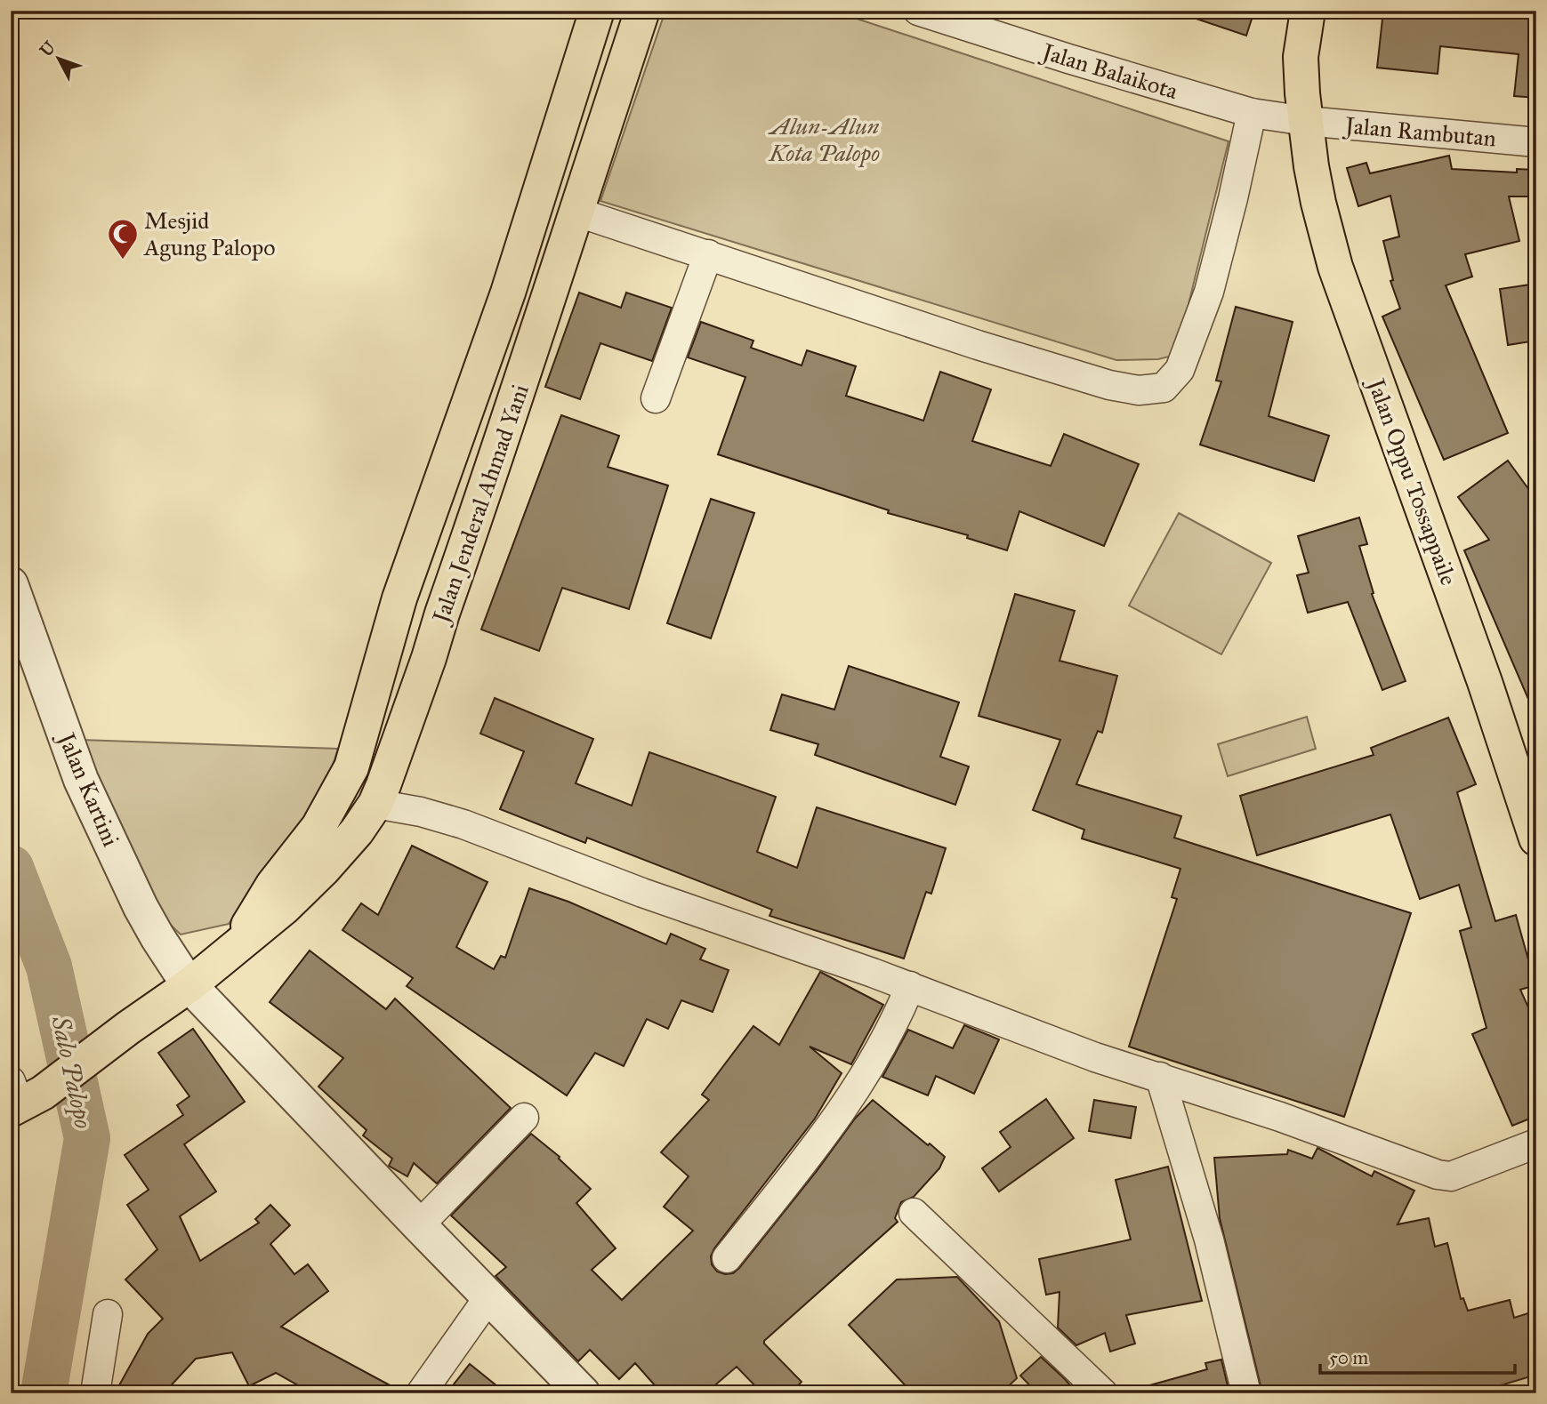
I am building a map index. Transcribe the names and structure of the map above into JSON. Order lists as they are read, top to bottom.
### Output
{
  "streets": {
    "main road": ["Jalan Oppu Tossappaile", "Jalan Jenderal Ahmad Yani"],
    "street": ["Jalan Balaikota", "Jalan Rambutan", "Jalan Kartini"]
  },
  "crossings": [
    ["Jalan Balaikota", "Jalan Rambutan"],
    ["Jalan Balaikota", "Jalan Oppu Tossappaile"],
    ["Jalan Rambutan", "Jalan Oppu Tossappaile"],
    ["Jalan Jenderal Ahmad Yani", "Jalan Kartini"]
  ],
  "water": ["Salo Palopo"],
  "parks": ["Alun-Alun Kota Palopo"],
  "places": {
    "mosque": ["Mesjid Agung Palopo"]
  },
  "scale_bar": "50 m",
  "north": "top left"
}
